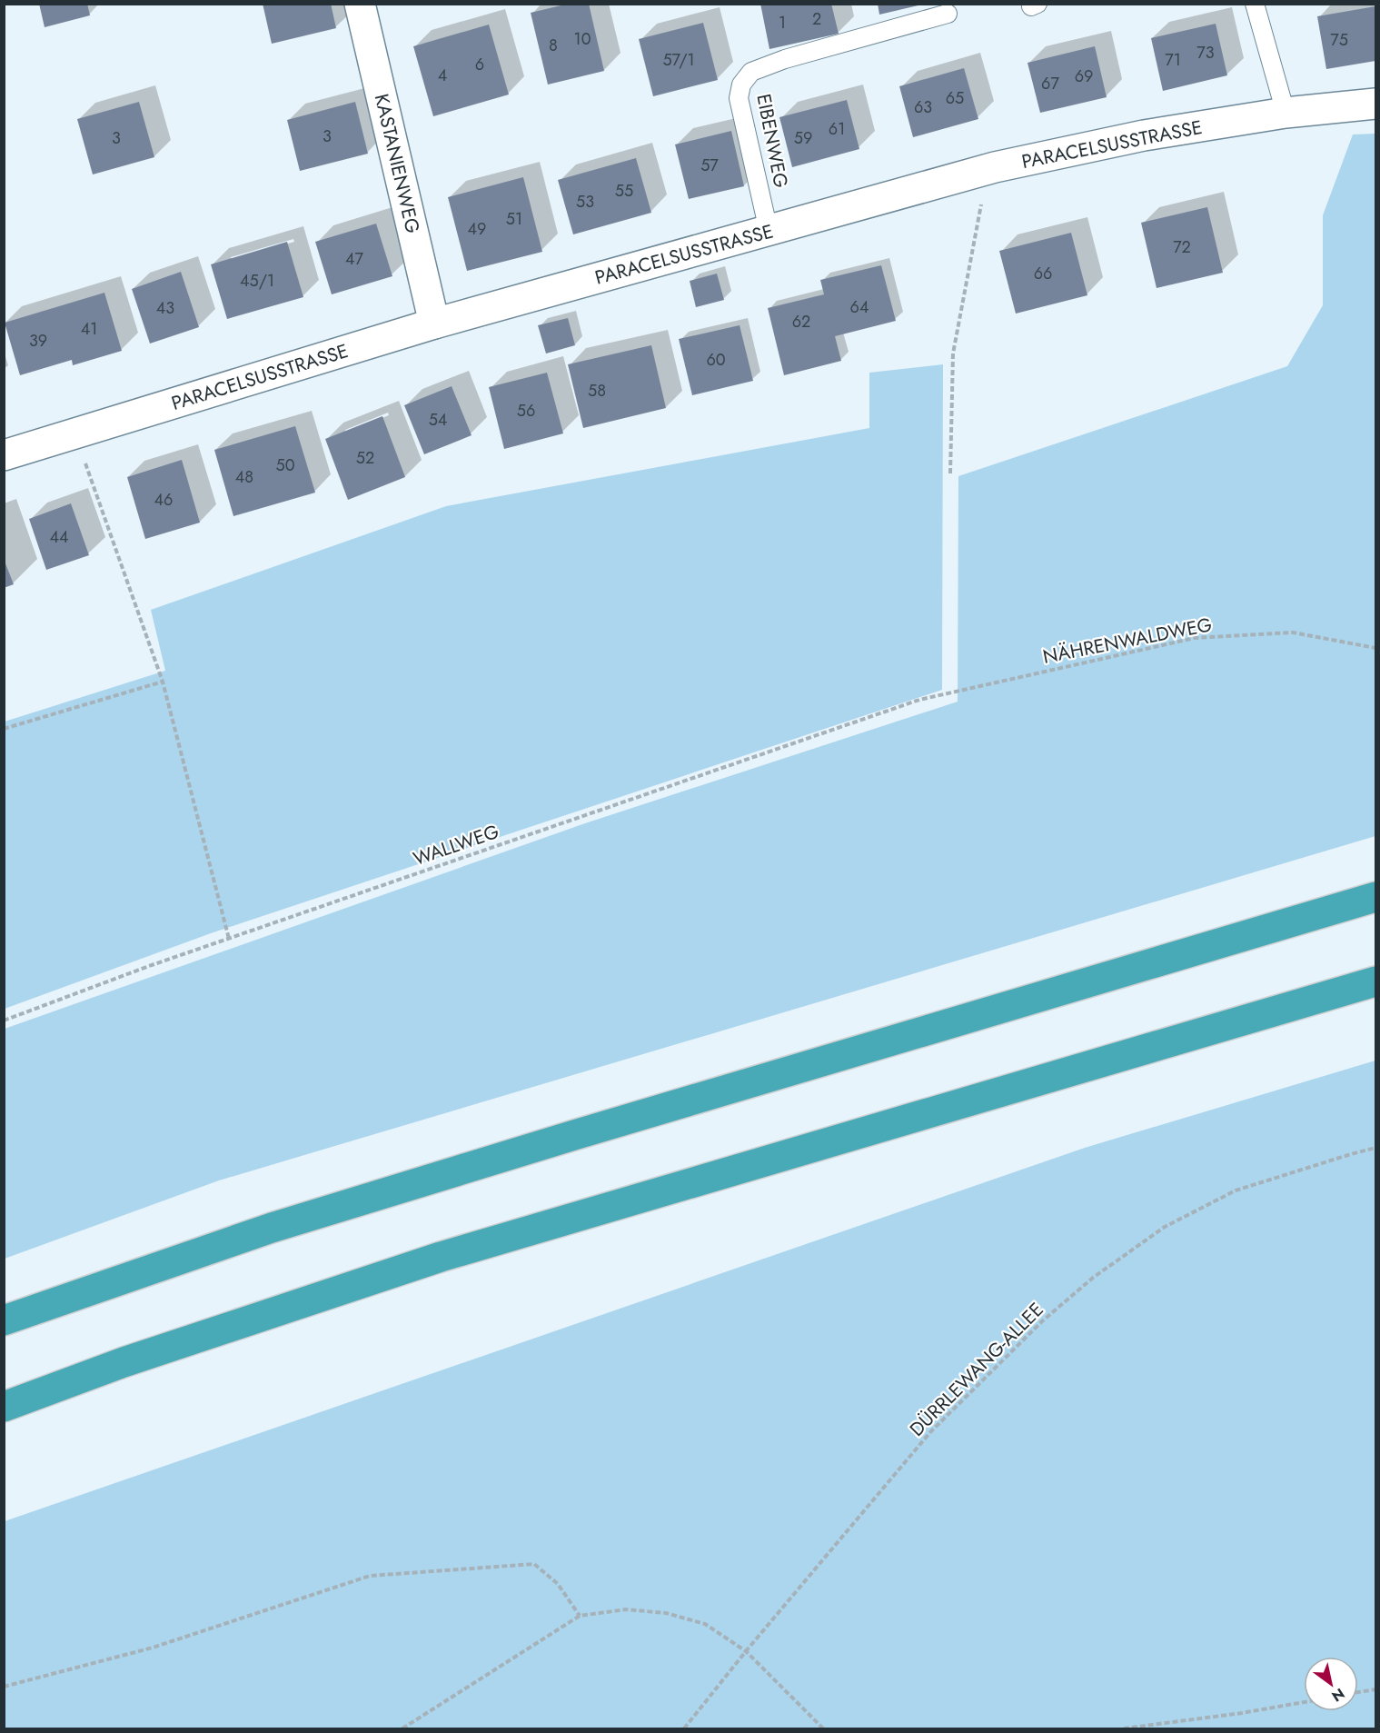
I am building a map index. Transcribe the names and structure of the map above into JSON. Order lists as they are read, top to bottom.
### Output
{
  "streets": {
    "street": ["PARACELSUSSTRASSE", "KASTANIENWEG"],
    "lane": ["EIBENWEG"],
    "path": ["NÄHRENWALDWEG", "WALLWEG", "DÜRRLEWANG-ALLEE"]
  },
  "crossings": [
    ["EIBENWEG", "PARACELSUSSTRASSE"],
    ["PARACELSUSSTRASSE", "KASTANIENWEG"],
    ["NÄHRENWALDWEG", "WALLWEG"]
  ],
  "house_numbers": [
    "2",
    "1",
    "10",
    "75",
    "8",
    "73",
    "57/1",
    "71",
    "6",
    "4",
    "69",
    "67",
    "65",
    "63",
    "61",
    "3",
    "3",
    "59",
    "57",
    "55",
    "53",
    "51",
    "49",
    "72",
    "47",
    "66",
    "45/1",
    "64",
    "43",
    "62",
    "41",
    "39",
    "60",
    "58",
    "56",
    "54",
    "52",
    "50",
    "48",
    "46",
    "44"
  ],
  "north": "bottom right"
}
